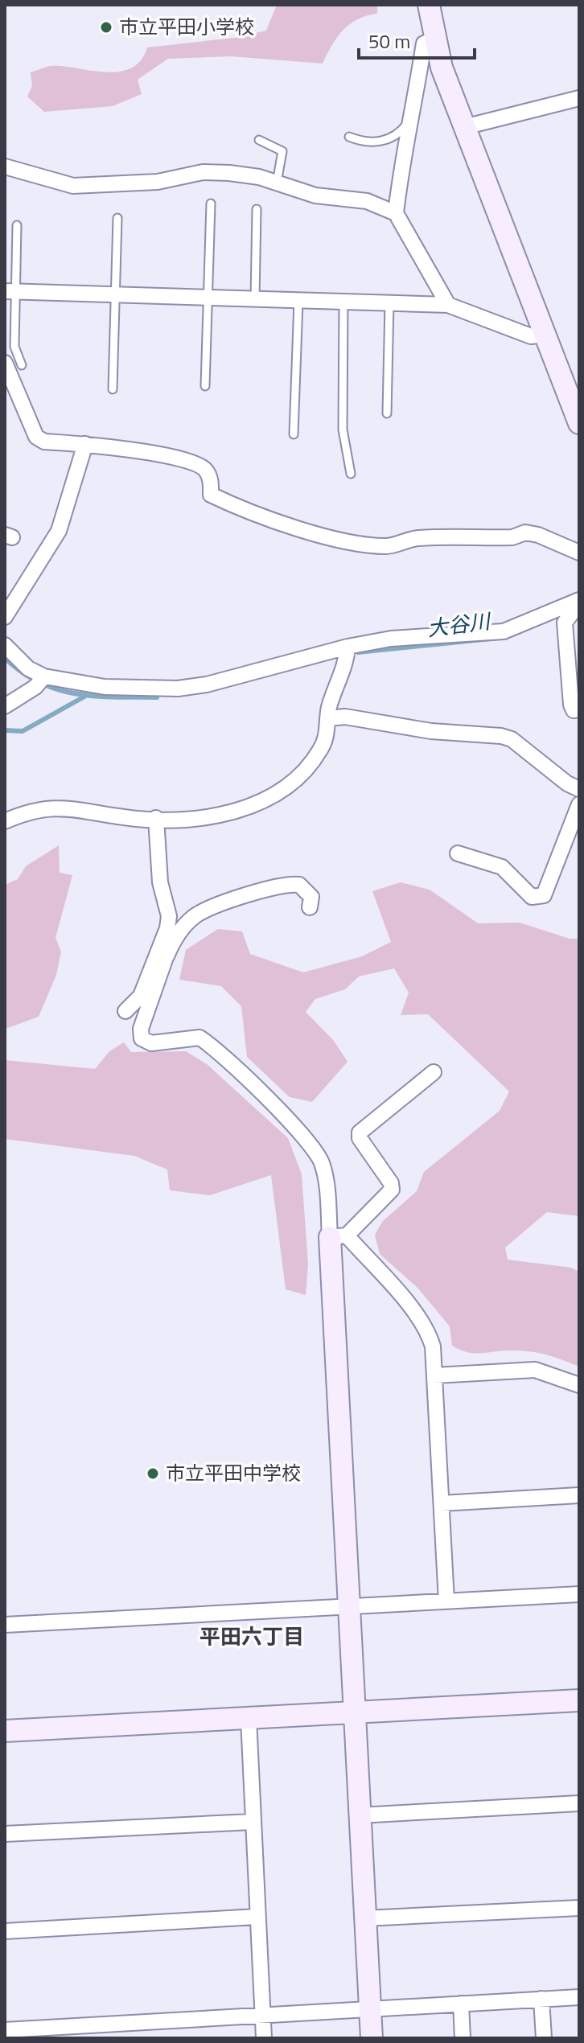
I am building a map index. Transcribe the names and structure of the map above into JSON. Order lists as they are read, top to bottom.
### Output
{
  "districts": ["平田六丁目"],
  "water": ["大谷川"],
  "places": ["市立平田小学校", "市立平田中学校"],
  "scale_bar": "50 m"
}
